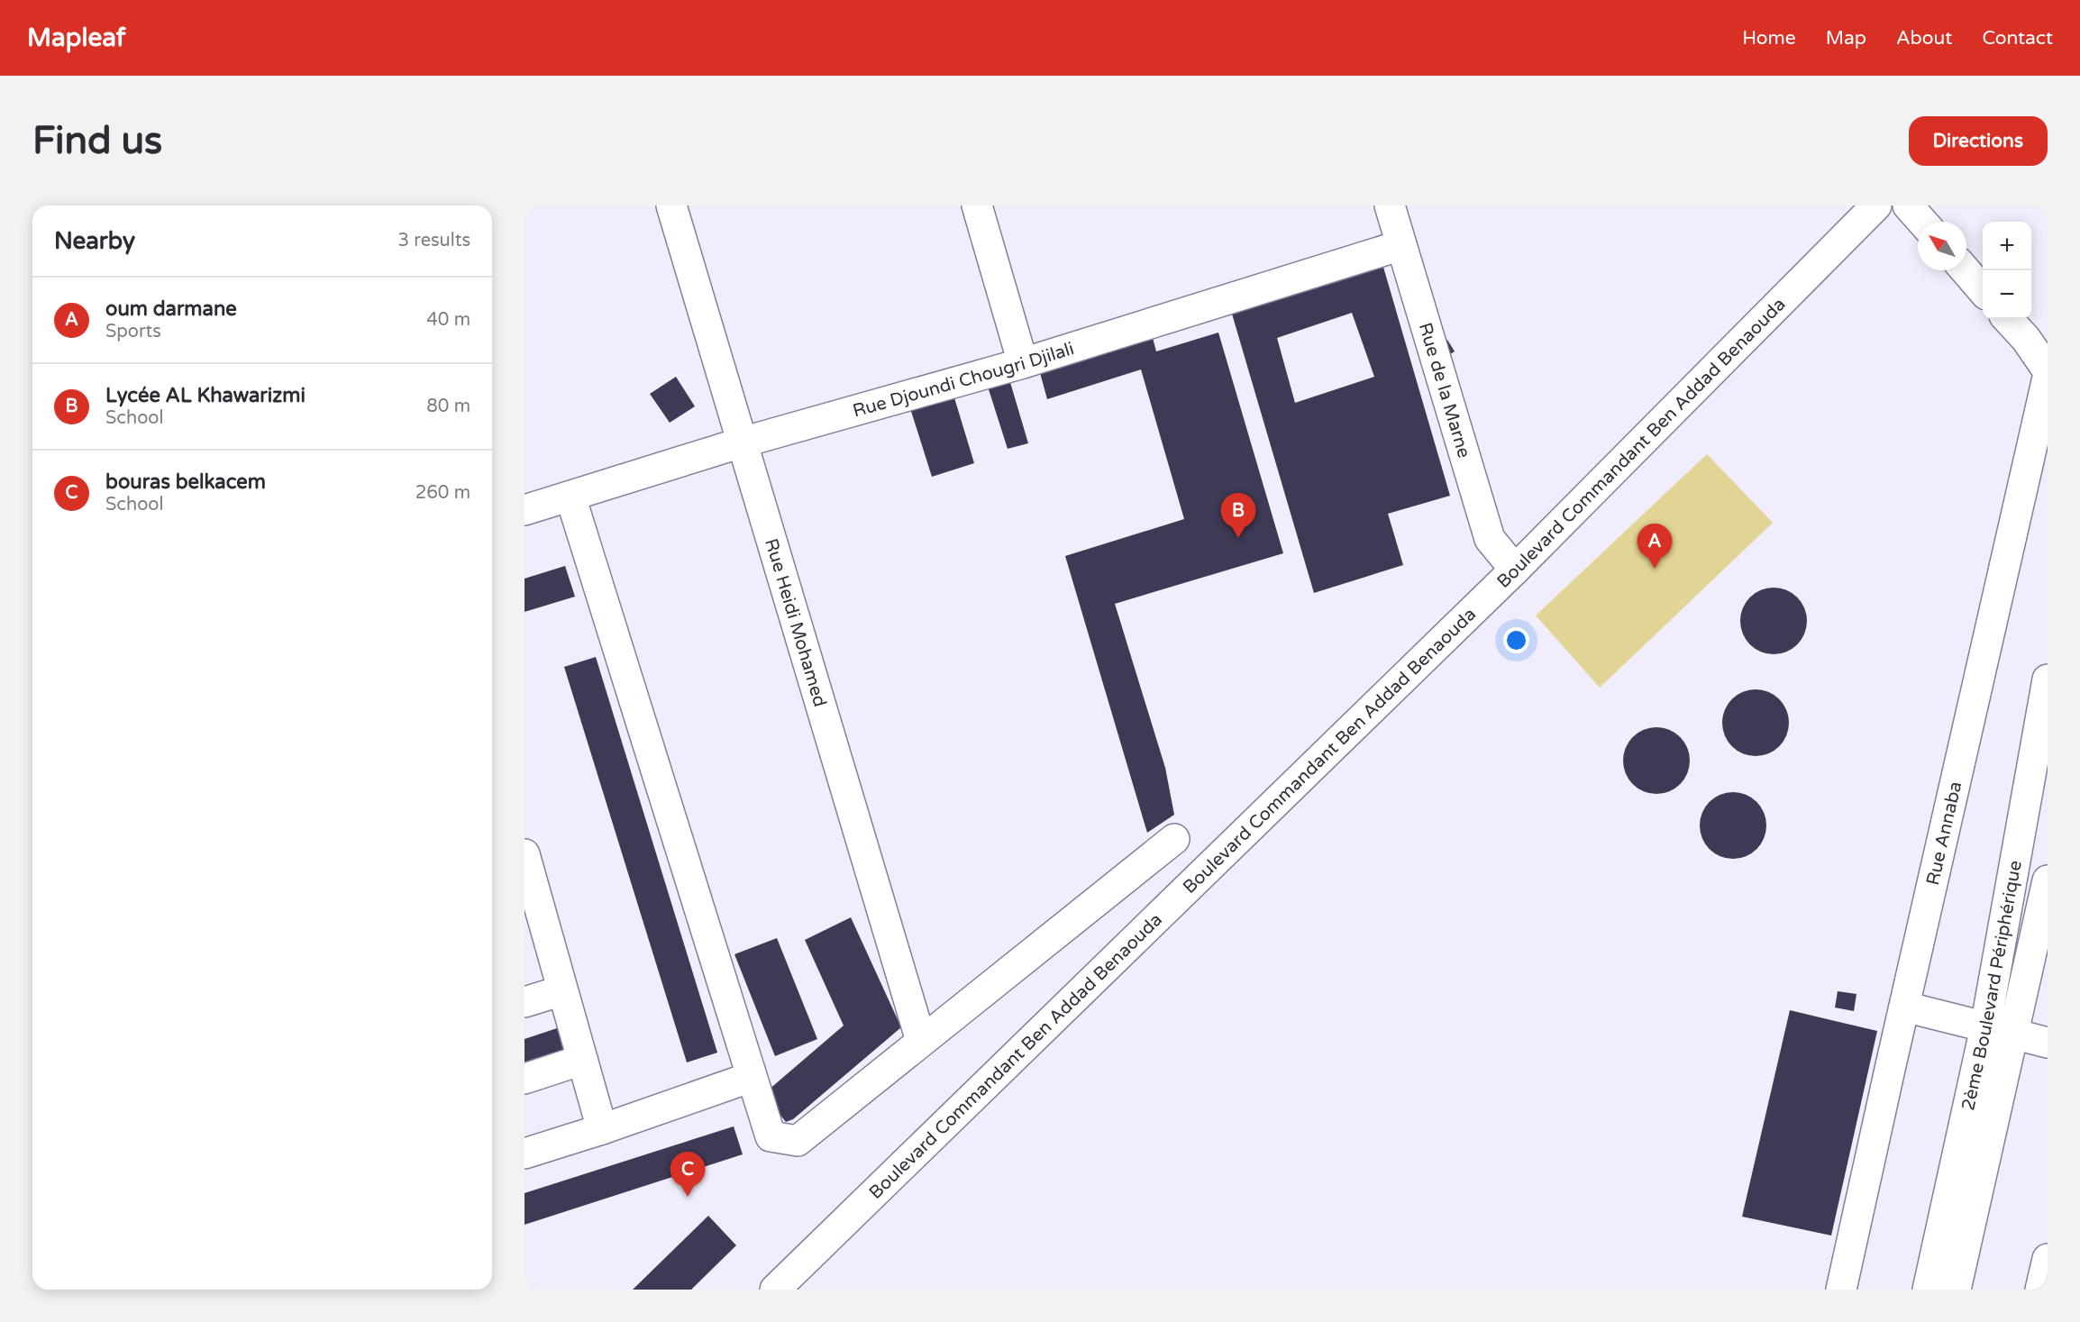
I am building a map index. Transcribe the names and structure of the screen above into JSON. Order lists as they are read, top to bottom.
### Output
{
  "streets": {
    "street": [
      "Rue Djoundi Chougri Djilali",
      "Rue de la Marne",
      "Boulevard Commandant Ben Addad Benaouda",
      "Rue Heidi Mohamed",
      "Rue Annaba",
      "2ème Boulevard Périphérique"
    ]
  },
  "crossings": [
    ["Rue Djoundi Chougri Djilali", "Rue de la Marne"],
    ["Rue Djoundi Chougri Djilali", "Rue Heidi Mohamed"],
    ["Rue de la Marne", "Boulevard Commandant Ben Addad Benaouda"]
  ],
  "north": "top left",
  "page": {
    "header": "Mapleaf",
    "nav": [
      "Home",
      "Map",
      "About",
      "Contact"
    ],
    "buttons": "Directions",
    "title": "Find us",
    "heading": ["Nearby", "3 results"],
    "map_buttons": ["+", "−"],
    "list": [
      {
        "mark": "A",
        "name": "oum darmane",
        "note": "Sports",
        "value": "40 m"
      },
      {
        "mark": "B",
        "name": "Lycée AL Khawarizmi",
        "note": "School",
        "value": "80 m"
      },
      {
        "mark": "C",
        "name": "bouras belkacem",
        "note": "School",
        "value": "260 m"
      }
    ],
    "pins": ["B", "A", "C"]
  }
}
